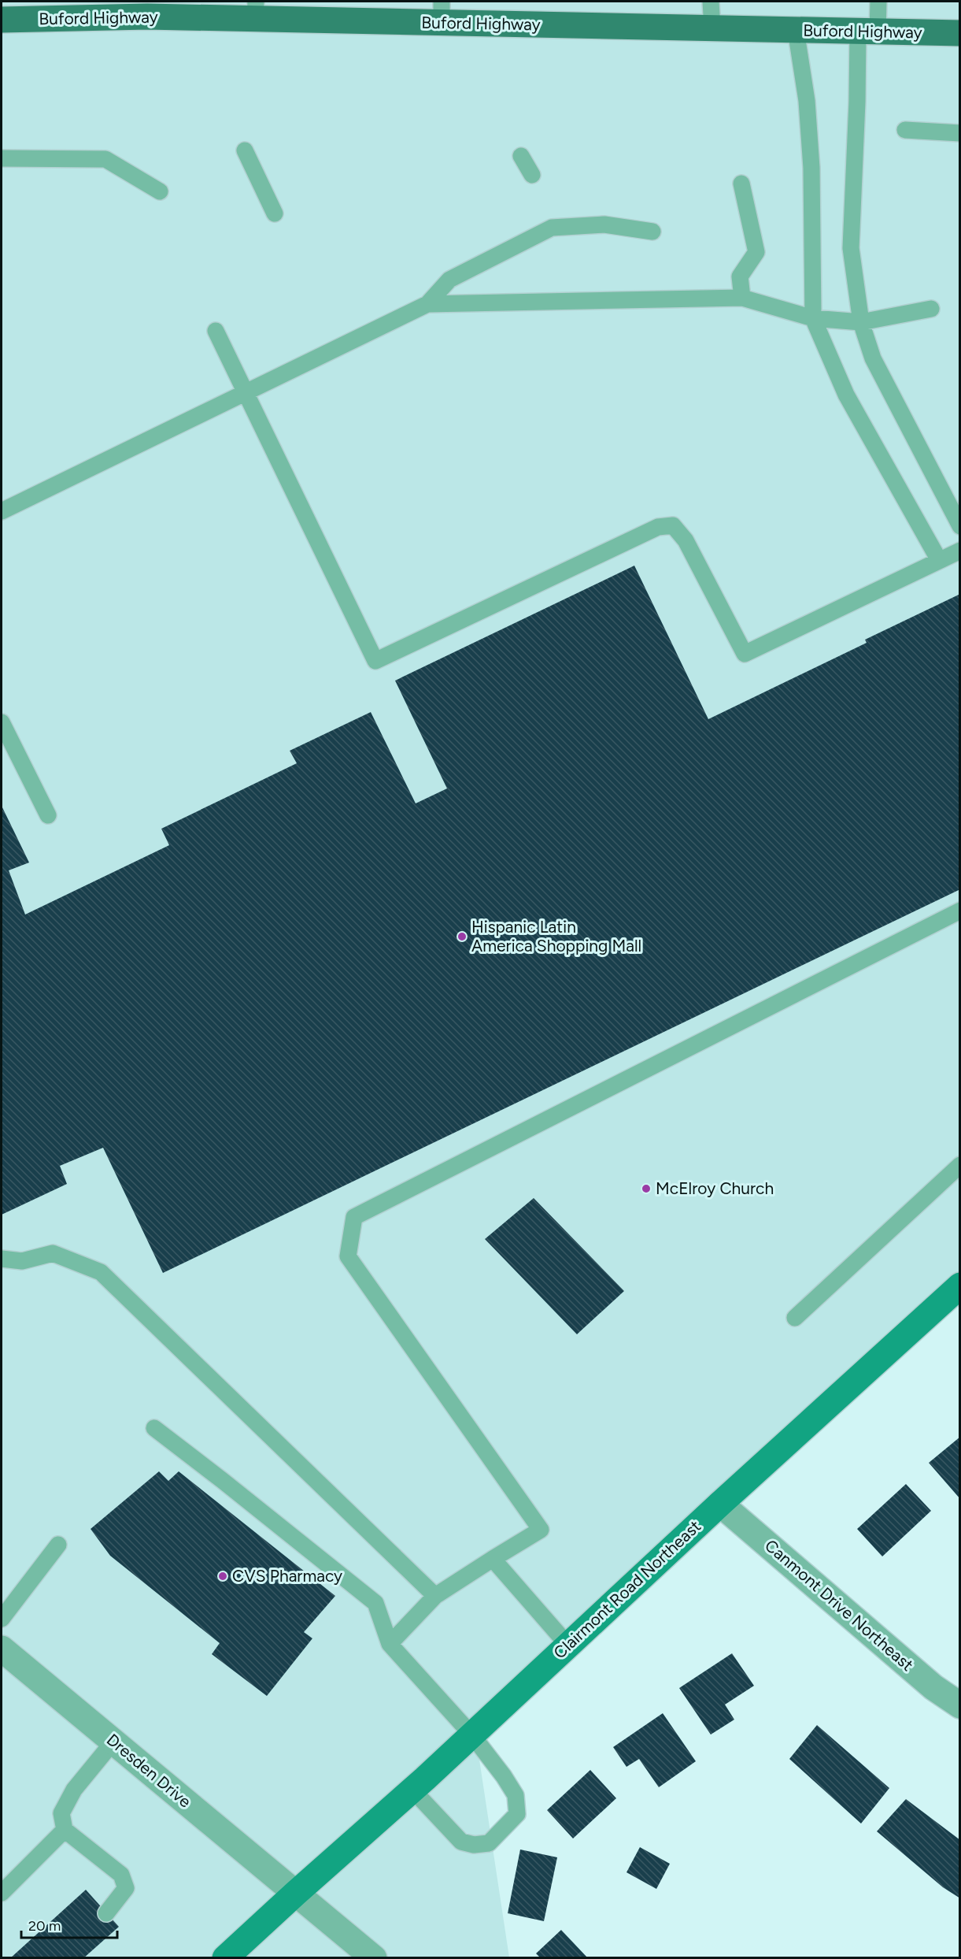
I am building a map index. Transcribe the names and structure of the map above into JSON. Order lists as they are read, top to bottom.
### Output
{
  "streets": {
    "main road": ["Buford Highway", "Clairmont Road Northeast"],
    "street": ["Canmont Drive Northeast", "Dresden Drive"]
  },
  "crossings": [
    ["Clairmont Road Northeast", "Canmont Drive Northeast"],
    ["Clairmont Road Northeast", "Dresden Drive"]
  ],
  "places": ["Hispanic Latin America Shopping Mall", "McElroy Church", "CVS Pharmacy"],
  "scale_bar": "20 m"
}
